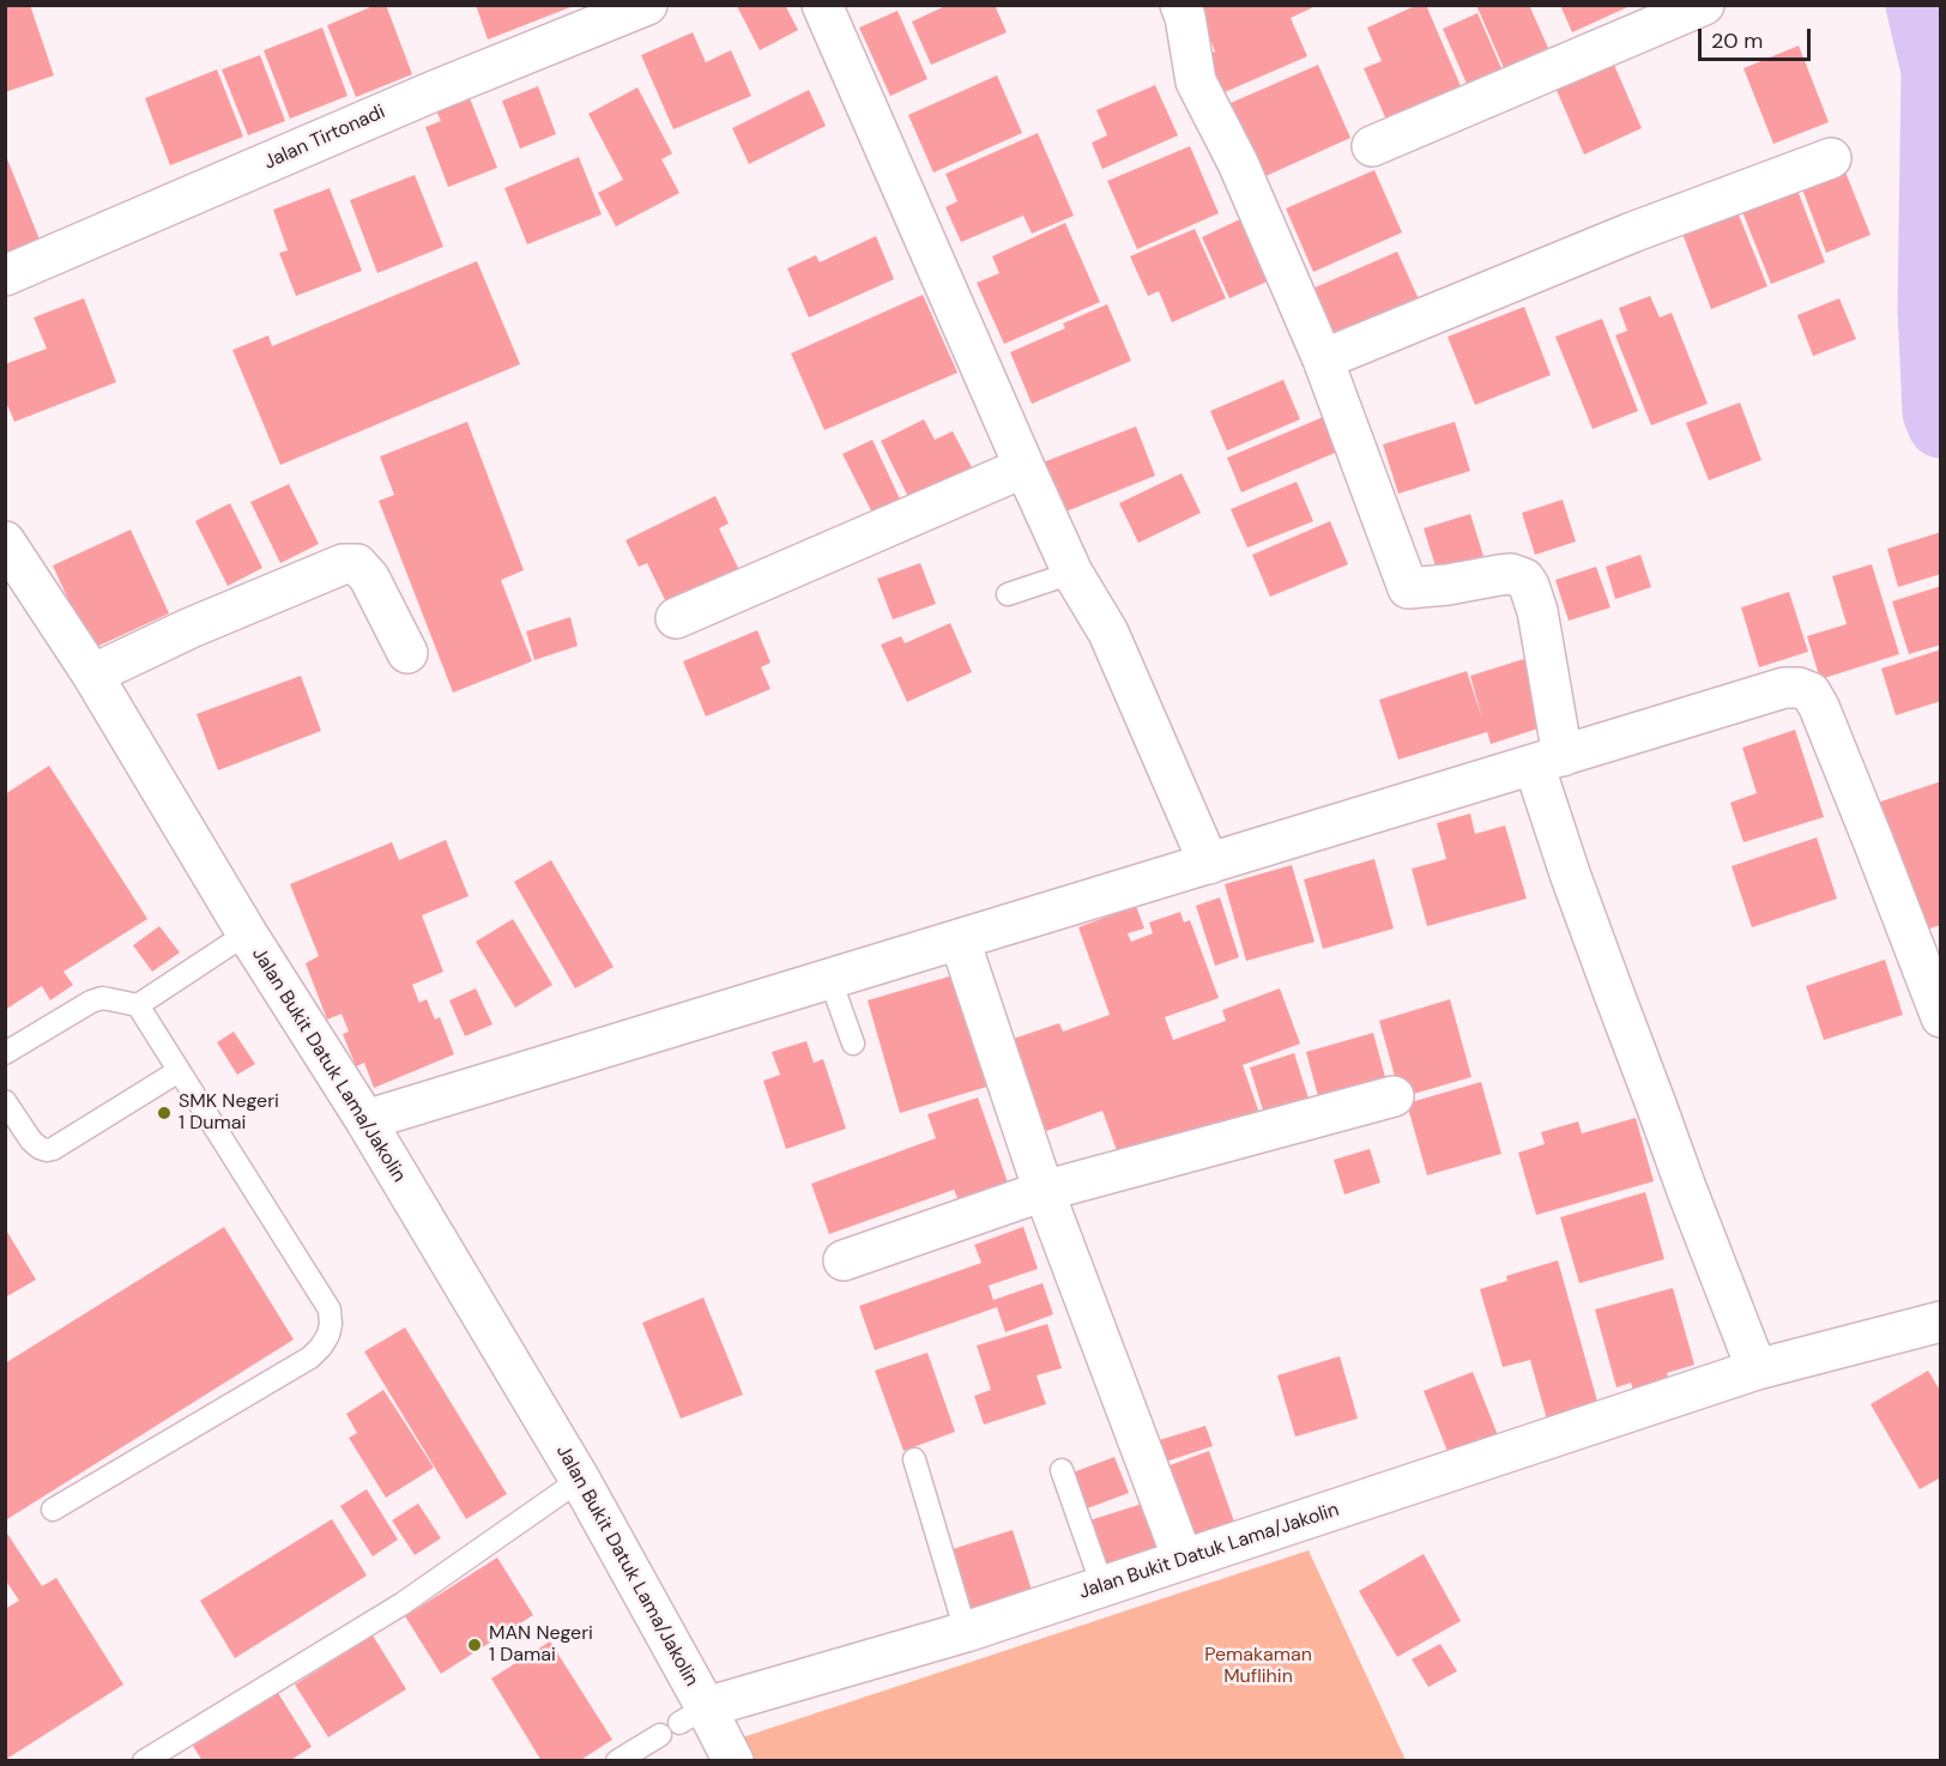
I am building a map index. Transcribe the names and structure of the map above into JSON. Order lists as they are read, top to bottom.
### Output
{
  "streets": {
    "street": ["Jalan Tirtonadi", "Jalan Bukit Datuk Lama/Jakolin"]
  },
  "parks": ["Pemakaman Muflihin"],
  "places": ["SMK Negeri 1 Dumai", "MAN Negeri 1 Damai"],
  "scale_bar": "20 m"
}
